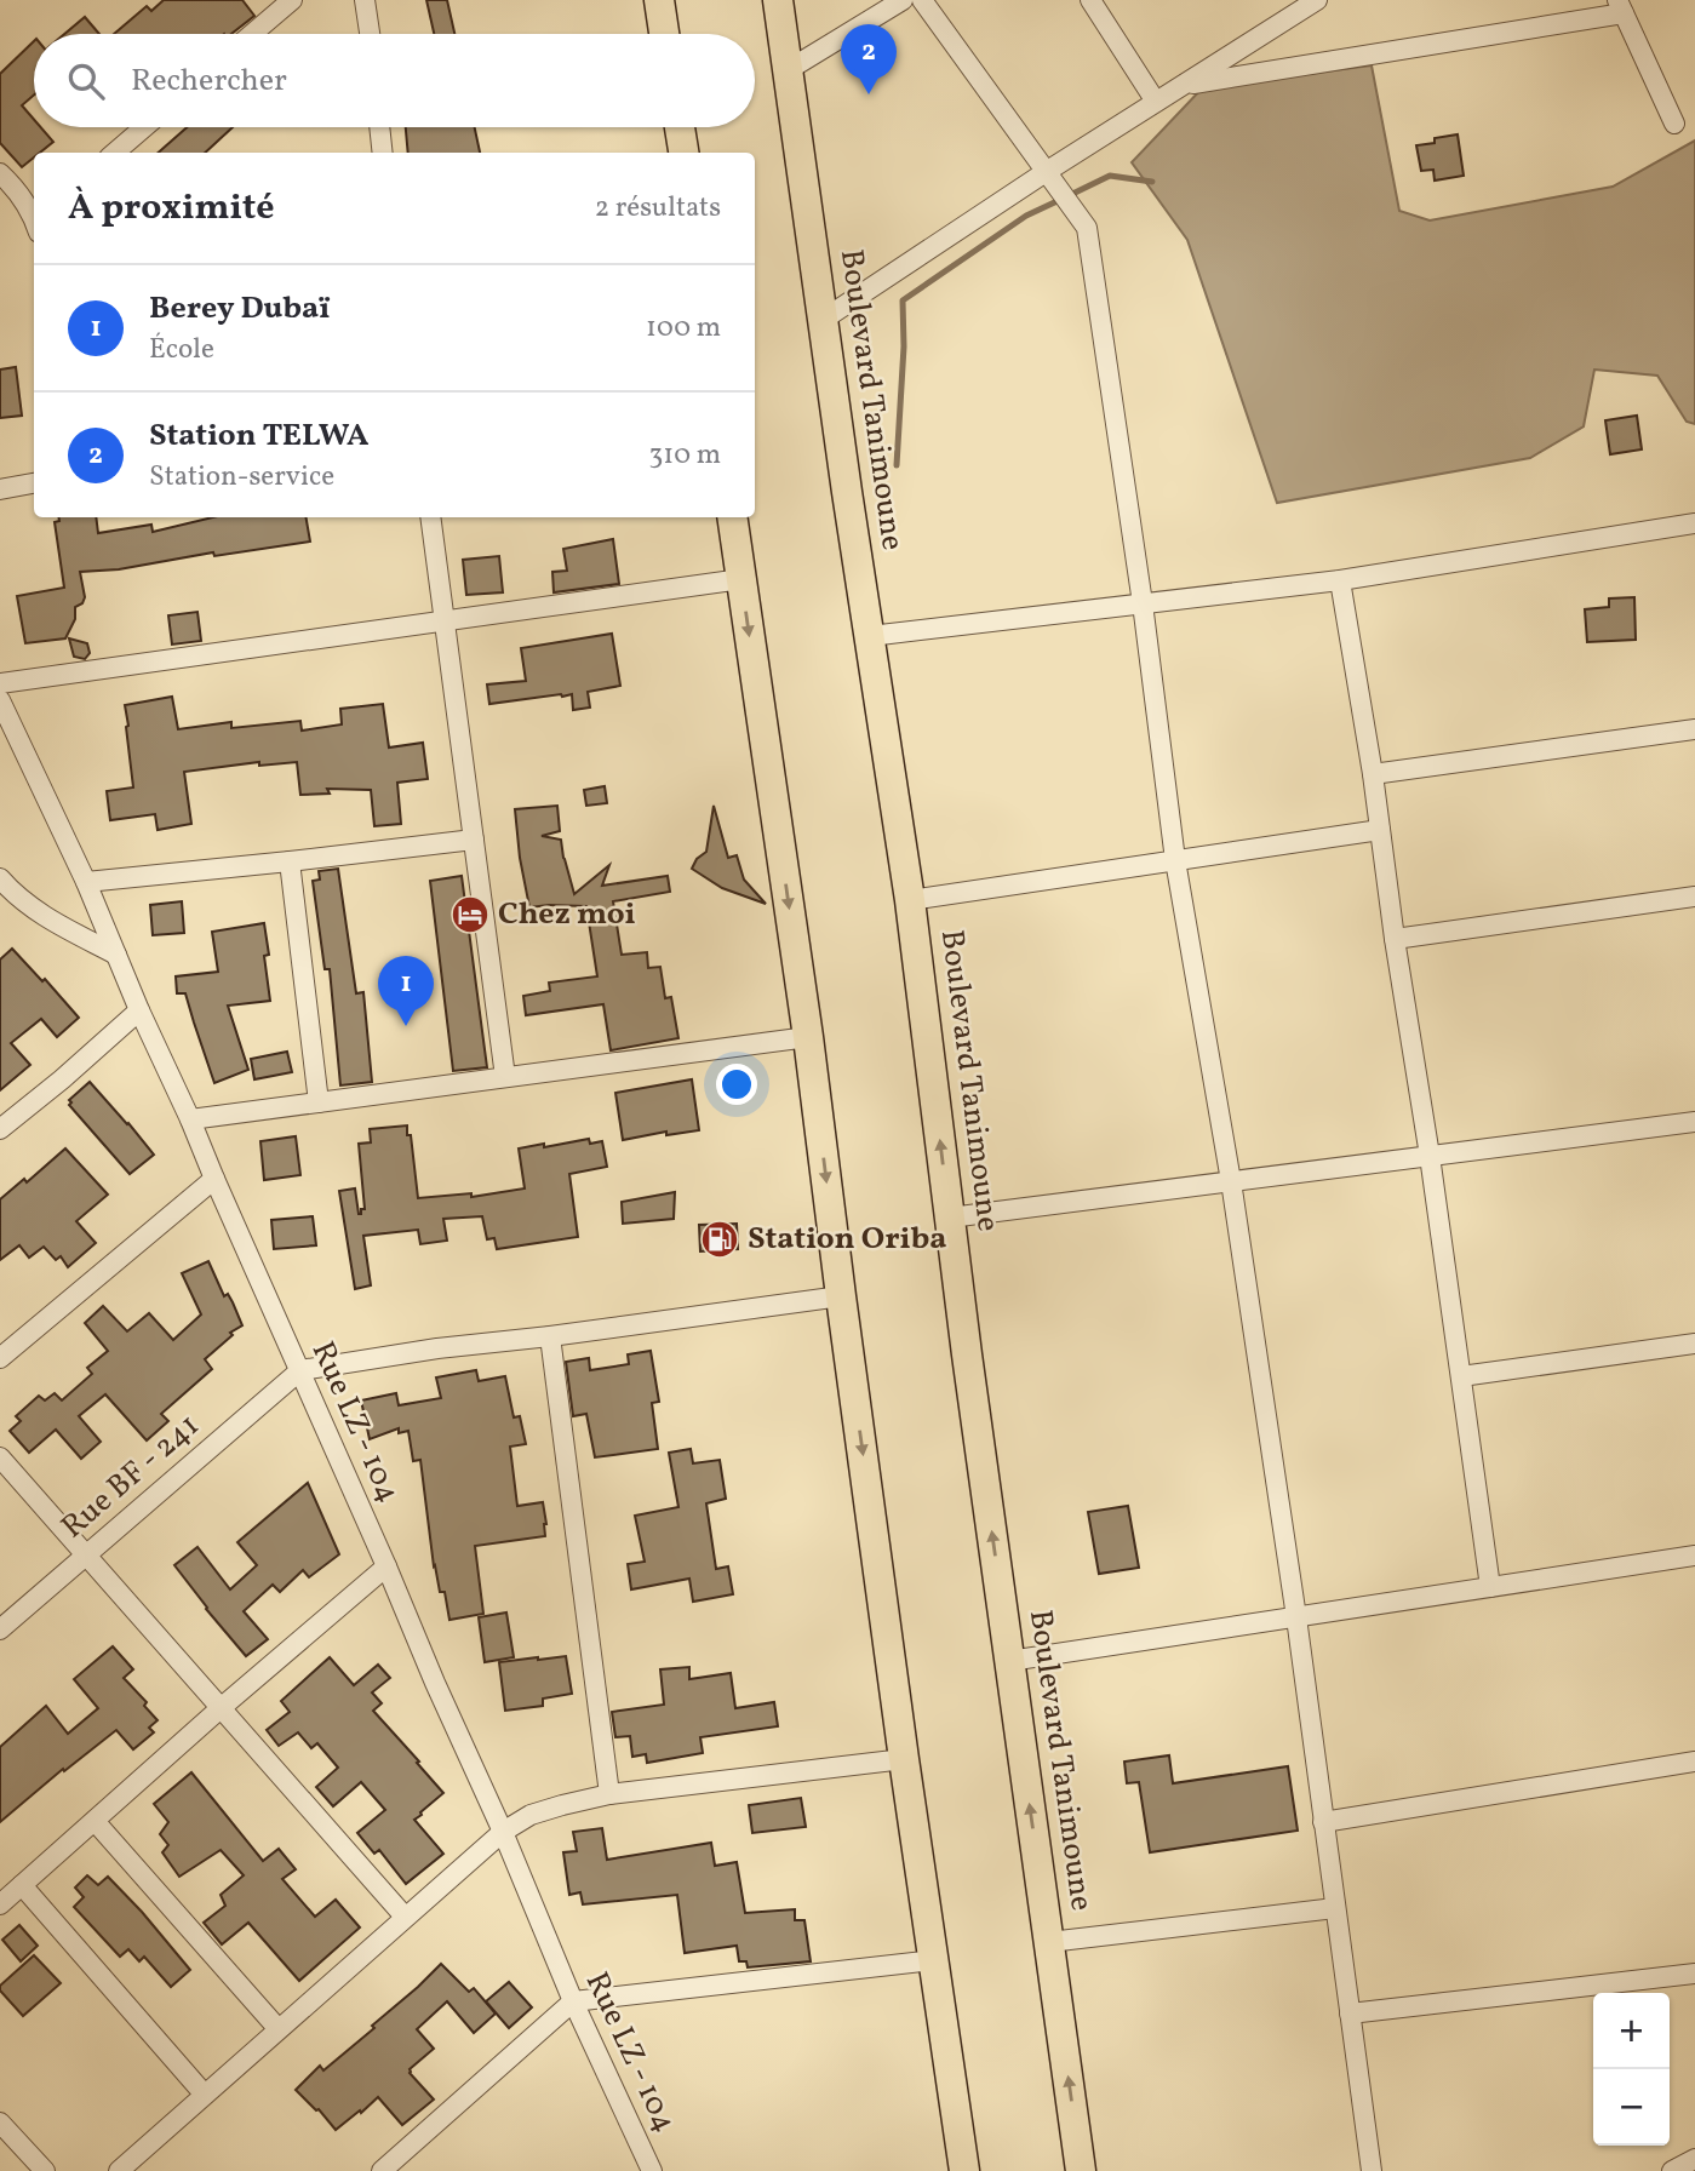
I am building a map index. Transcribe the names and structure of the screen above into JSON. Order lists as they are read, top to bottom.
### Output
{
  "streets": {
    "main road": ["Boulevard Tanimoune"],
    "street": ["Rue LZ - 104", "Rue BF - 241"]
  },
  "crossings": [
    ["Rue LZ - 104", "Rue BF - 241"]
  ],
  "places": {
    "hotel": ["Chez moi"],
    "fuel station": ["Station Oriba"]
  },
  "page": {
    "pins": ["2", "1"],
    "search": "Rechercher",
    "heading": ["À proximité", "2 résultats"],
    "list": [
      {
        "mark": "1",
        "name": "Berey Dubaï",
        "note": "École",
        "value": "100 m"
      },
      {
        "mark": "2",
        "name": "Station TELWA",
        "note": "Station-service",
        "value": "310 m"
      }
    ],
    "map_buttons": ["+", "−"]
  }
}
